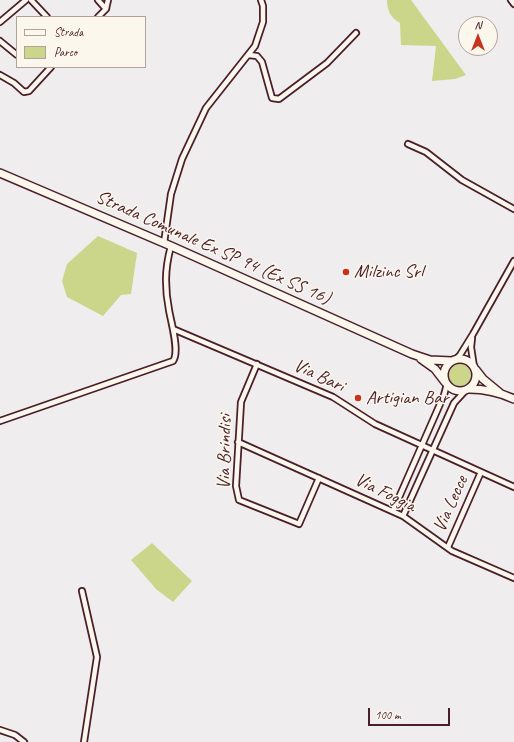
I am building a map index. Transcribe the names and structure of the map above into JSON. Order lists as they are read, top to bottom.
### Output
{
  "streets": {
    "main road": ["Strada Comunale Ex SP 94 (Ex SS 16)"],
    "street": [
      "Via Bari",
      "Via Brindisi",
      "Via Foggia",
      "Via Lecce"
    ]
  },
  "crossings": [
    ["Via Bari", "Via Brindisi"],
    ["Via Bari", "Via Lecce"],
    ["Via Brindisi", "Via Foggia"],
    ["Via Foggia", "Via Lecce"]
  ],
  "places": ["Milzinc Srl", "Artigian Bar"],
  "legend": ["Strada", "Parco"],
  "scale_bar": "100 m",
  "north": "top"
}
